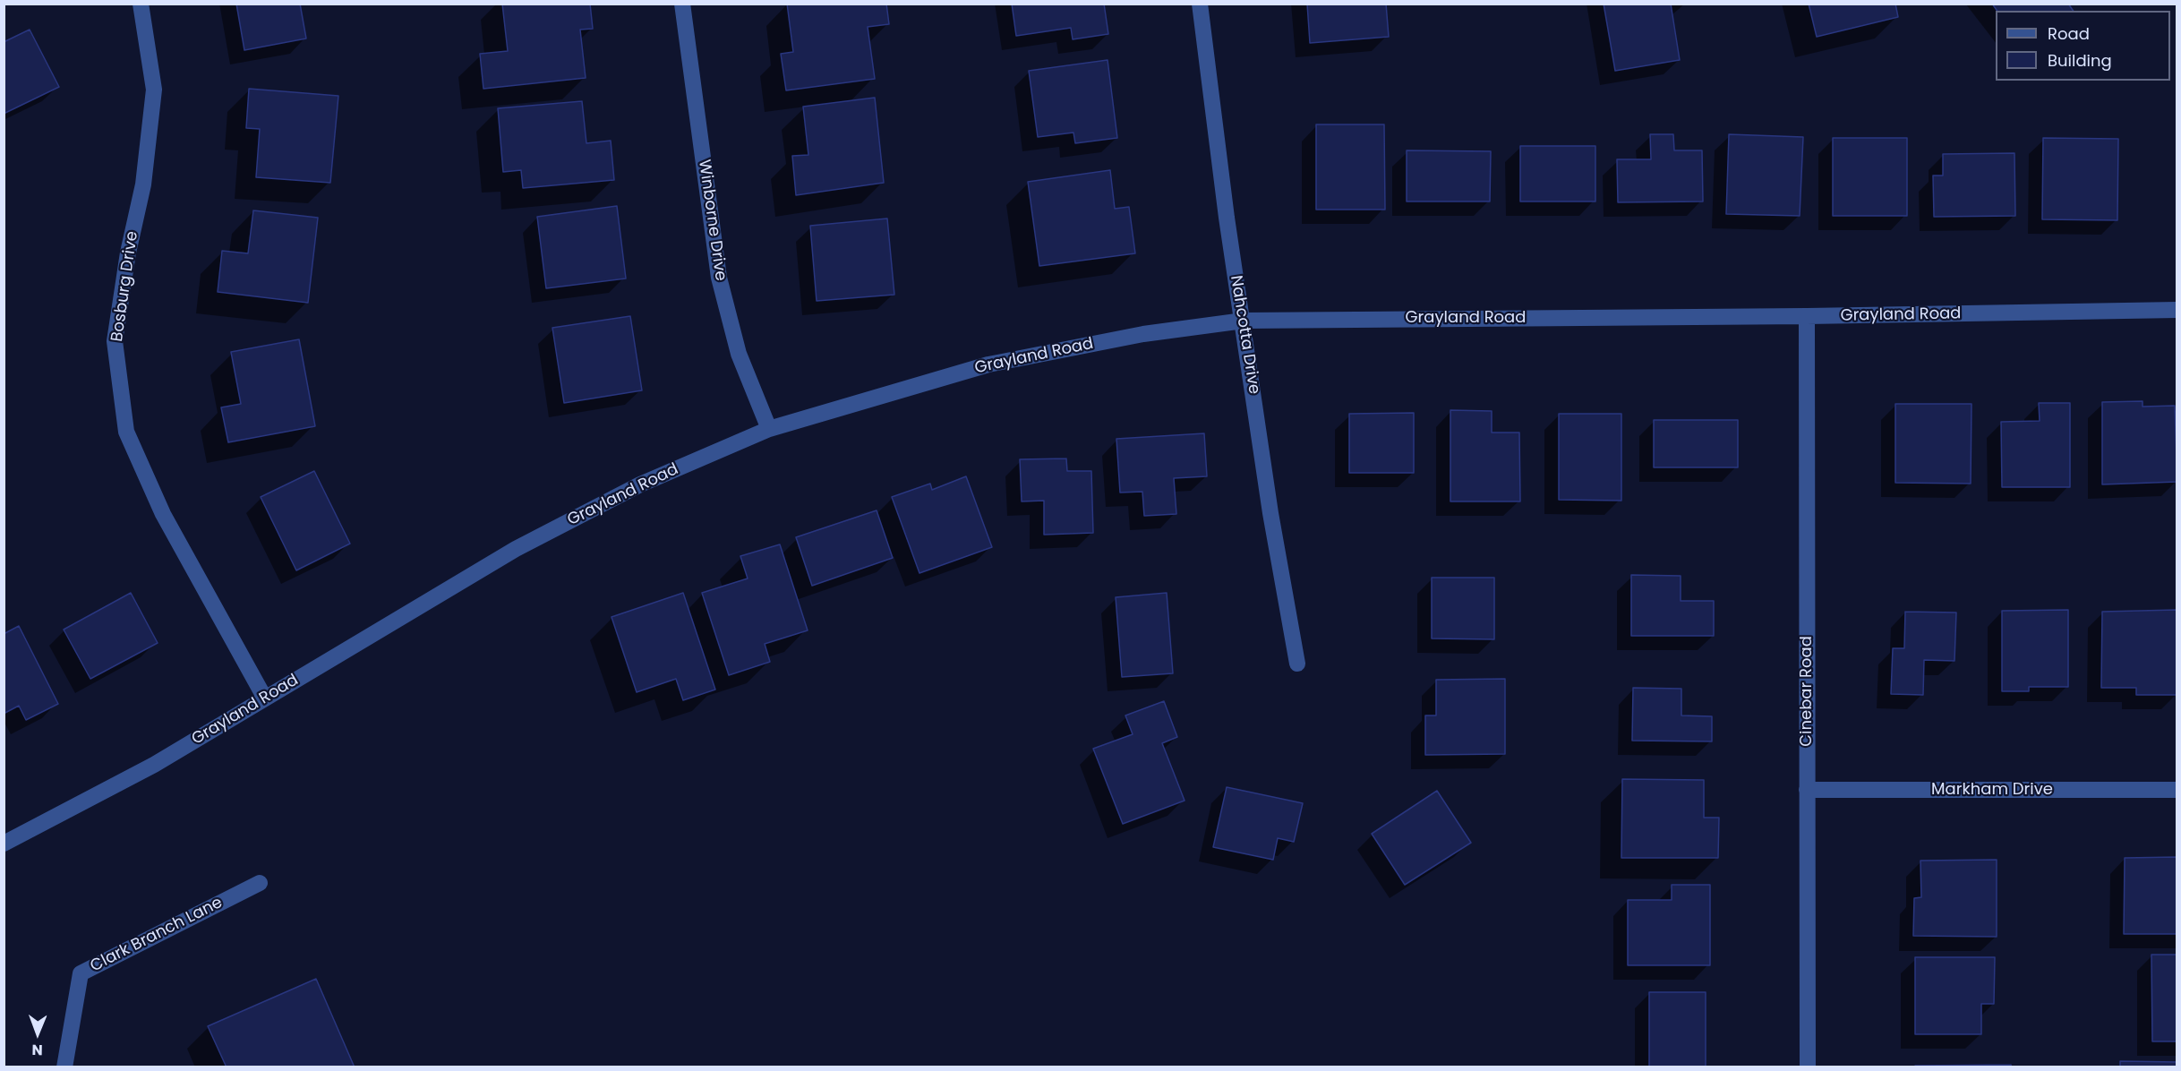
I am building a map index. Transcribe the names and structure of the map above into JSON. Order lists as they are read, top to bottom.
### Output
{
  "streets": {
    "street": [
      "Winborne Drive",
      "Bosburg Drive",
      "Grayland Road",
      "Nahcotta Drive",
      "Cinebar Road",
      "Markham Drive",
      "Clark Branch Lane"
    ]
  },
  "crossings": [
    ["Winborne Drive", "Grayland Road"],
    ["Bosburg Drive", "Grayland Road"],
    ["Grayland Road", "Nahcotta Drive"],
    ["Grayland Road", "Cinebar Road"],
    ["Cinebar Road", "Markham Drive"]
  ],
  "legend": ["Road", "Building"],
  "north": "bottom"
}
